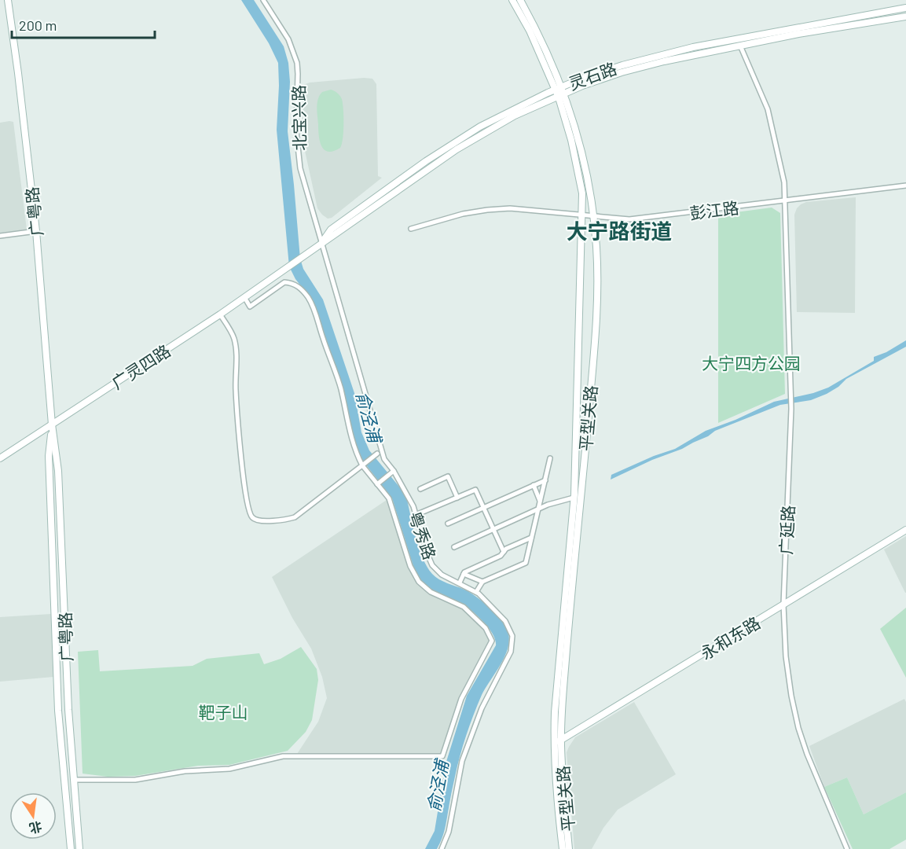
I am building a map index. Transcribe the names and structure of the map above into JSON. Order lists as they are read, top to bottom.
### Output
{
  "streets": {
    "main road": [
      "灵石路",
      "广粤路",
      "广灵四路",
      "平型关路",
      "永和东路"
    ],
    "street": [
      "北宝兴路",
      "彭江路",
      "广延路",
      "粤秀路"
    ]
  },
  "crossings": [
    ["灵石路", "北宝兴路"],
    ["灵石路", "广灵四路"],
    ["灵石路", "平型关路"],
    ["灵石路", "广延路"],
    ["灵石路", "粤秀路"],
    ["北宝兴路", "粤秀路"],
    ["彭江路", "平型关路"],
    ["彭江路", "广延路"],
    ["广粤路", "广灵四路"],
    ["平型关路", "永和东路"],
    ["广延路", "永和东路"]
  ],
  "districts": ["大宁路街道"],
  "water": ["俞泾浦"],
  "parks": ["大宁四方公园", "靶子山"],
  "scale_bar": "200 m",
  "north": "bottom"
}
